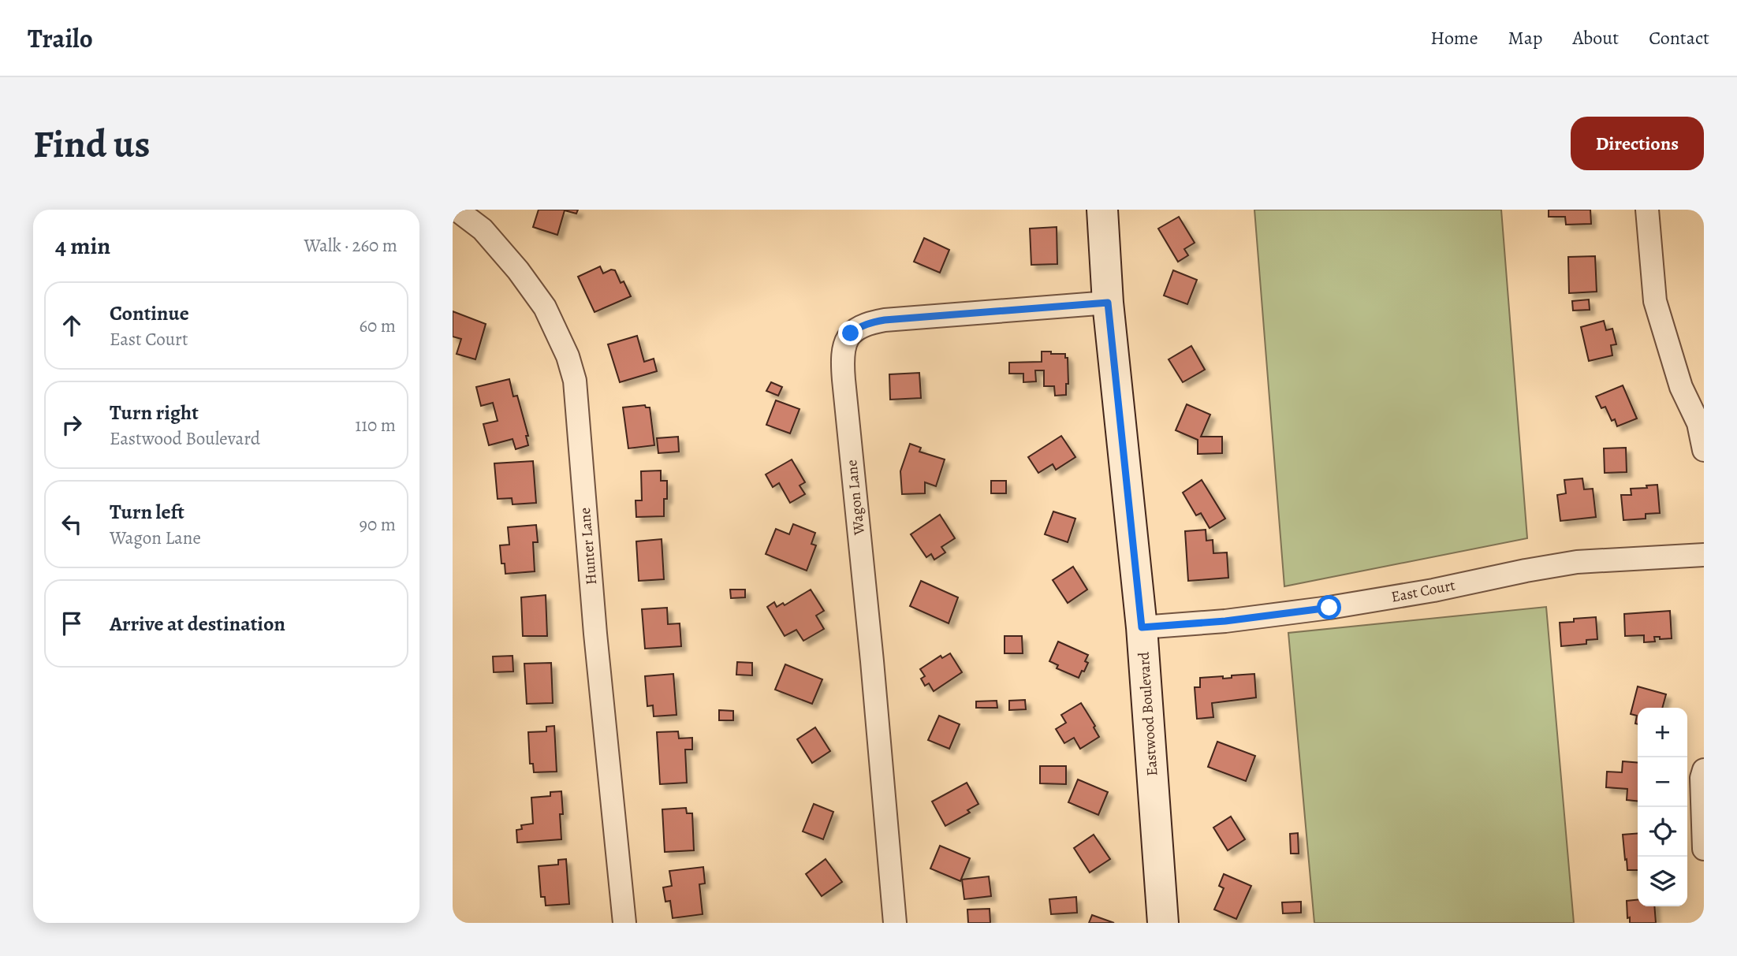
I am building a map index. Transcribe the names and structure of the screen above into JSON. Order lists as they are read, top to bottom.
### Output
{
  "streets": {
    "street": [
      "Wagon Lane",
      "Hunter Lane",
      "East Court",
      "Eastwood Boulevard"
    ]
  },
  "crossings": [
    ["Wagon Lane", "Eastwood Boulevard"],
    ["East Court", "Eastwood Boulevard"]
  ],
  "page": {
    "header": "Trailo",
    "nav": [
      "Home",
      "Map",
      "About",
      "Contact"
    ],
    "buttons": "Directions",
    "title": "Find us",
    "heading": ["4 min", "Walk · 260 m"],
    "list": [
      ["Continue", "East Court", "60 m"],
      ["Turn right", "Eastwood Boulevard", "110 m"],
      ["Turn left", "Wagon Lane", "90 m"],
      "Arrive at destination"
    ],
    "map_buttons": ["+", "−"]
  }
}
